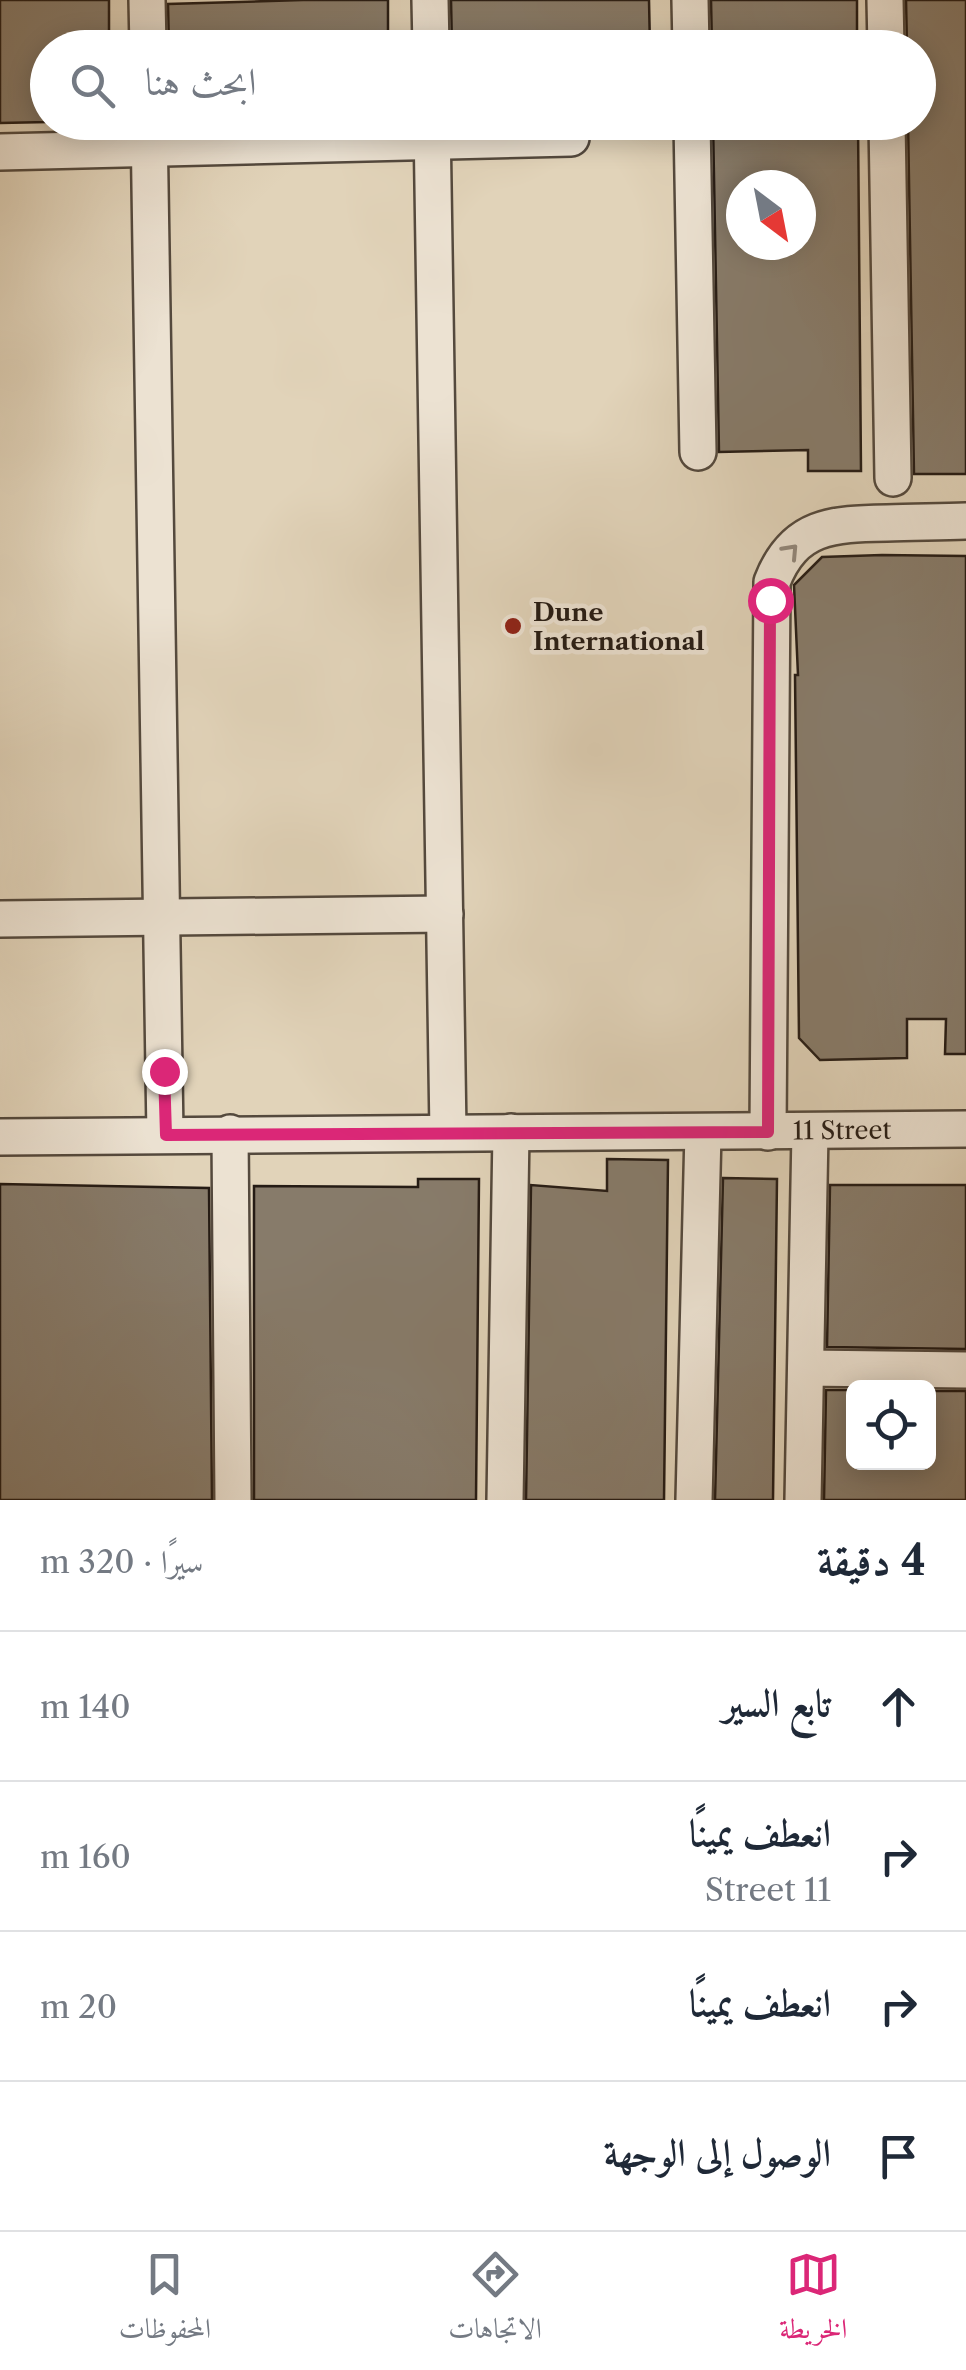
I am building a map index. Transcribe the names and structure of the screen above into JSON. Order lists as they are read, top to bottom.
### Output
{
  "streets": {
    "street": ["11 Street"]
  },
  "places": ["Dune International"],
  "north": "bottom right",
  "page": {
    "search": "ابحث هنا",
    "heading": ["4 دقيقة", "سيرًا · 320 m"],
    "list": [
      ["تابع السير", "140 m"],
      ["انعطف يمينًا", "11 Street", "160 m"],
      ["انعطف يمينًا", "20 m"],
      "الوصول إلى الوجهة"
    ],
    "nav": ["الخريطة", "الاتجاهات", "المحفوظات"]
  }
}
